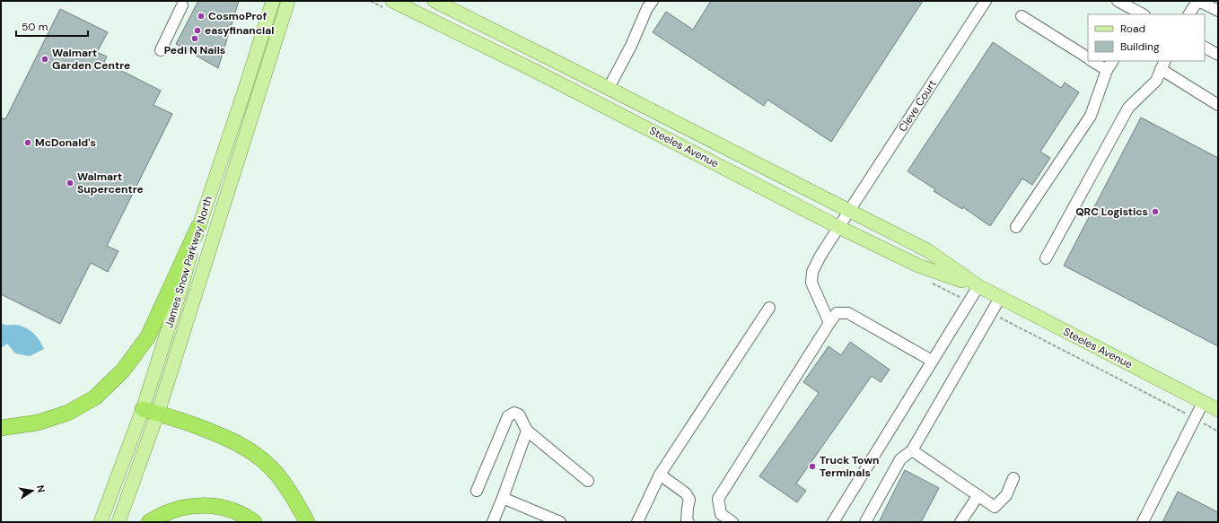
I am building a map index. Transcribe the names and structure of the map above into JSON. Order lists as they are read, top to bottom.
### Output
{
  "streets": {
    "main road": ["Steeles Avenue", "James Snow Parkway North"],
    "street": ["Cleve Court"]
  },
  "crossings": [
    ["Cleve Court", "Steeles Avenue"]
  ],
  "places": [
    "CosmoProf",
    "easyfinancial",
    "Pedi N Nails",
    "Walmart Garden Centre",
    "McDonald's",
    "Walmart Supercentre",
    "QRC Logistics",
    "Truck Town Terminals"
  ],
  "legend": ["Road", "Building"],
  "scale_bar": "50 m",
  "north": "right"
}
